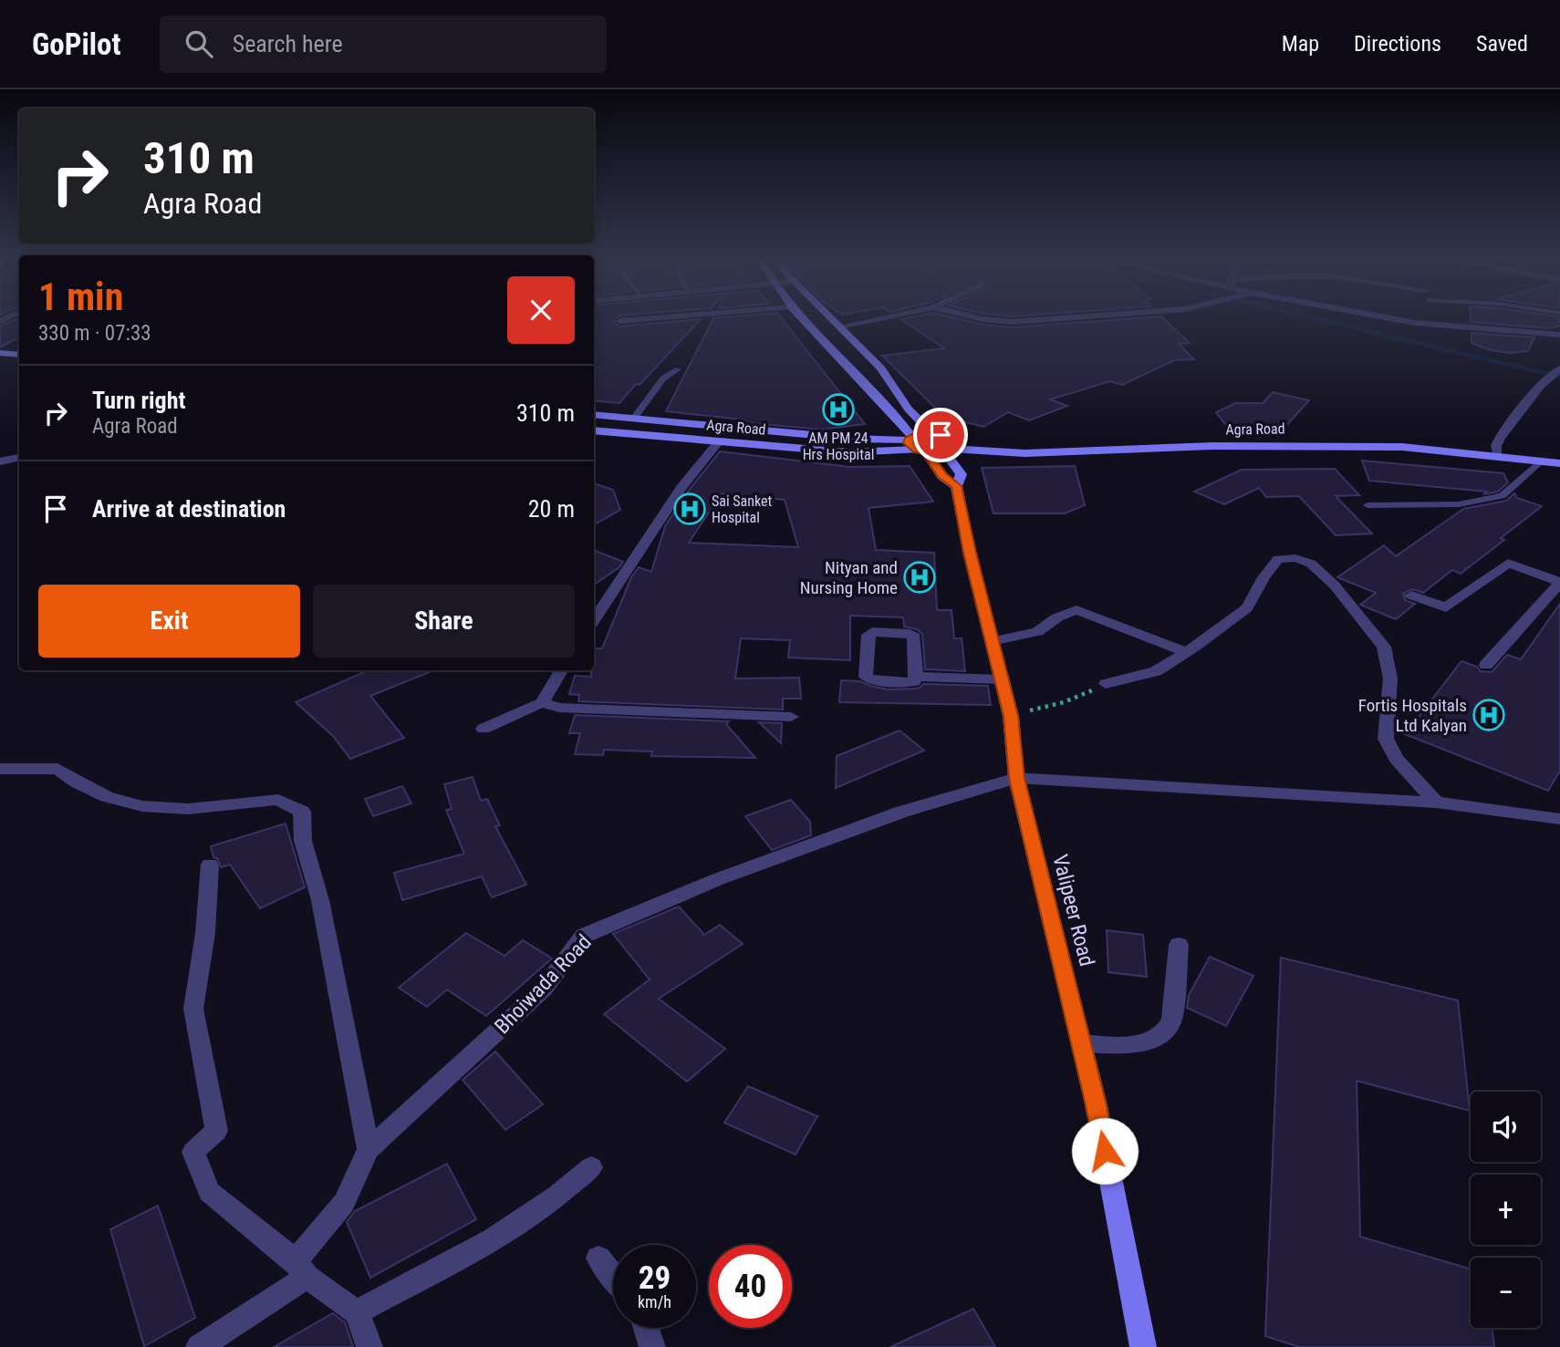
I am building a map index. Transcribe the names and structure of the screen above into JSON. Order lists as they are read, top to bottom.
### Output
{
  "streets": {
    "street": ["Agra Road", "Valipeer Road", "Bhoiwada Road"]
  },
  "crossings": [
    ["Agra Road", "Valipeer Road"],
    ["Valipeer Road", "Bhoiwada Road"]
  ],
  "places": {
    "hospital": [
      "AM PM 24 Hrs Hospital",
      "Sai Sanket Hospital",
      "Nityan and Nursing Home",
      "Fortis Hospitals Ltd Kalyan"
    ]
  },
  "page": {
    "header": "GoPilot",
    "search": "Search here",
    "nav": ["Map", "Directions", "Saved"],
    "turn": ["310 m", "Agra Road"],
    "heading": ["1 min", "330 m · 07:33"],
    "list": [
      {
        "name": "Turn right",
        "note": "Agra Road",
        "value": "310 m"
      },
      {
        "name": "Arrive at destination",
        "value": "20 m"
      }
    ],
    "buttons": ["Exit", "Share"],
    "map_buttons": ["+", "−"],
    "speed": "29 km/h",
    "limit": "40"
  }
}
